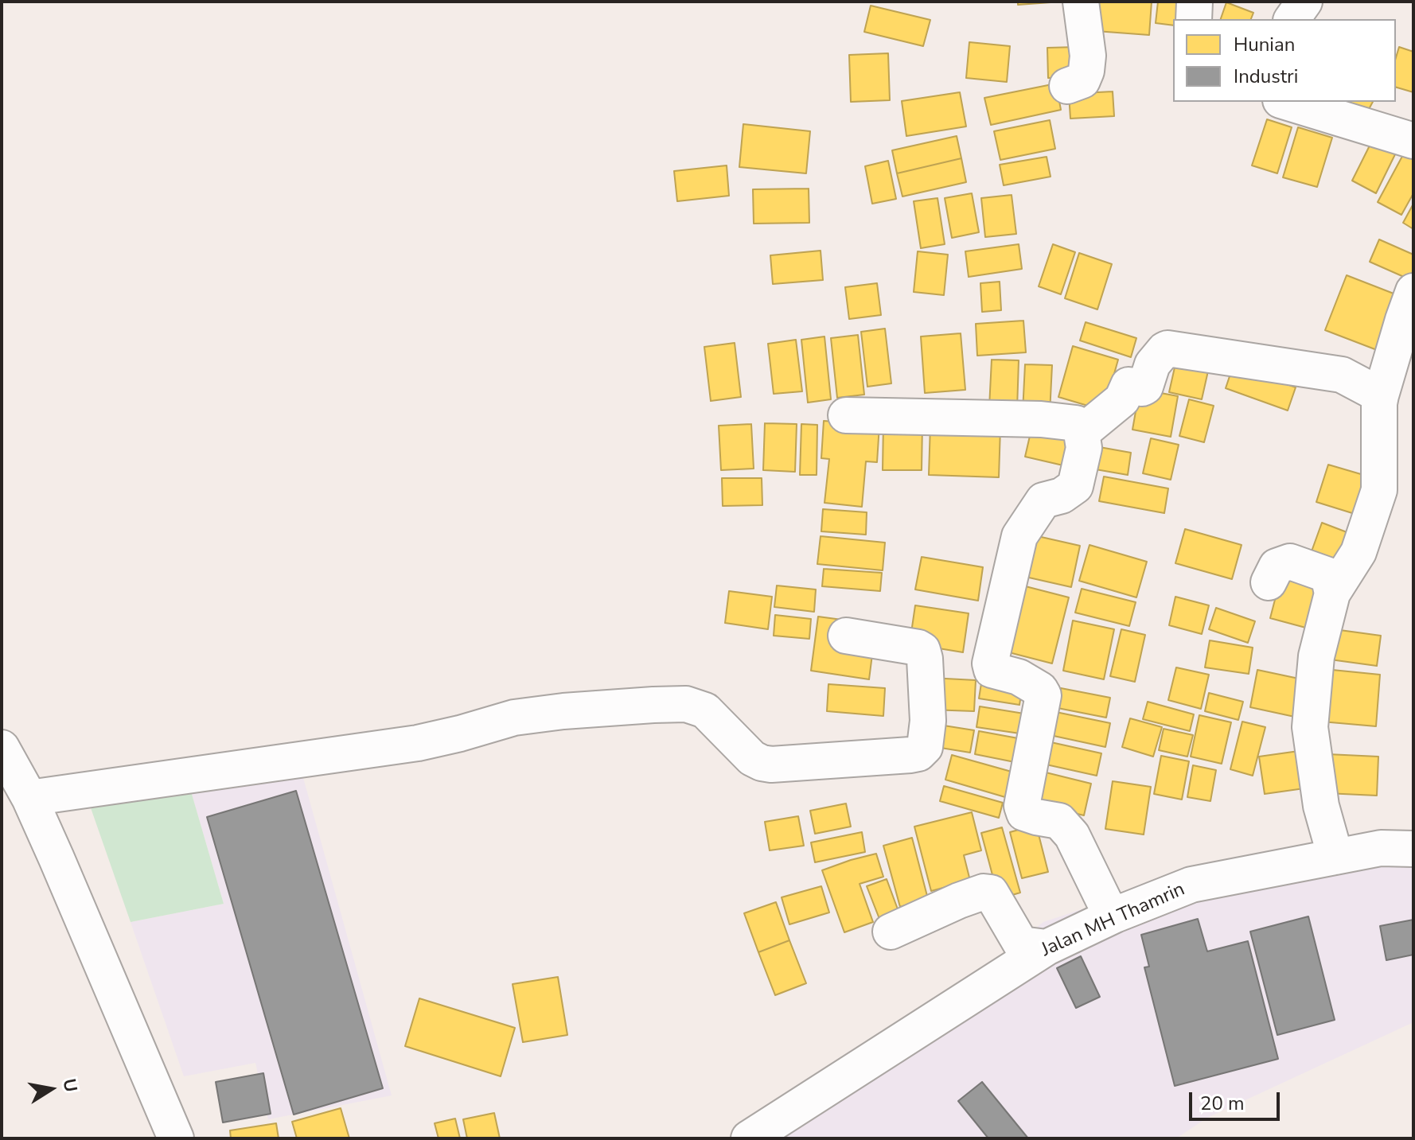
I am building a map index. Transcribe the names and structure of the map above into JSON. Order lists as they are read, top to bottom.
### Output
{
  "streets": {
    "street": ["Jalan MH Thamrin"]
  },
  "legend": ["Hunian", "Industri"],
  "scale_bar": "20 m",
  "north": "right"
}
